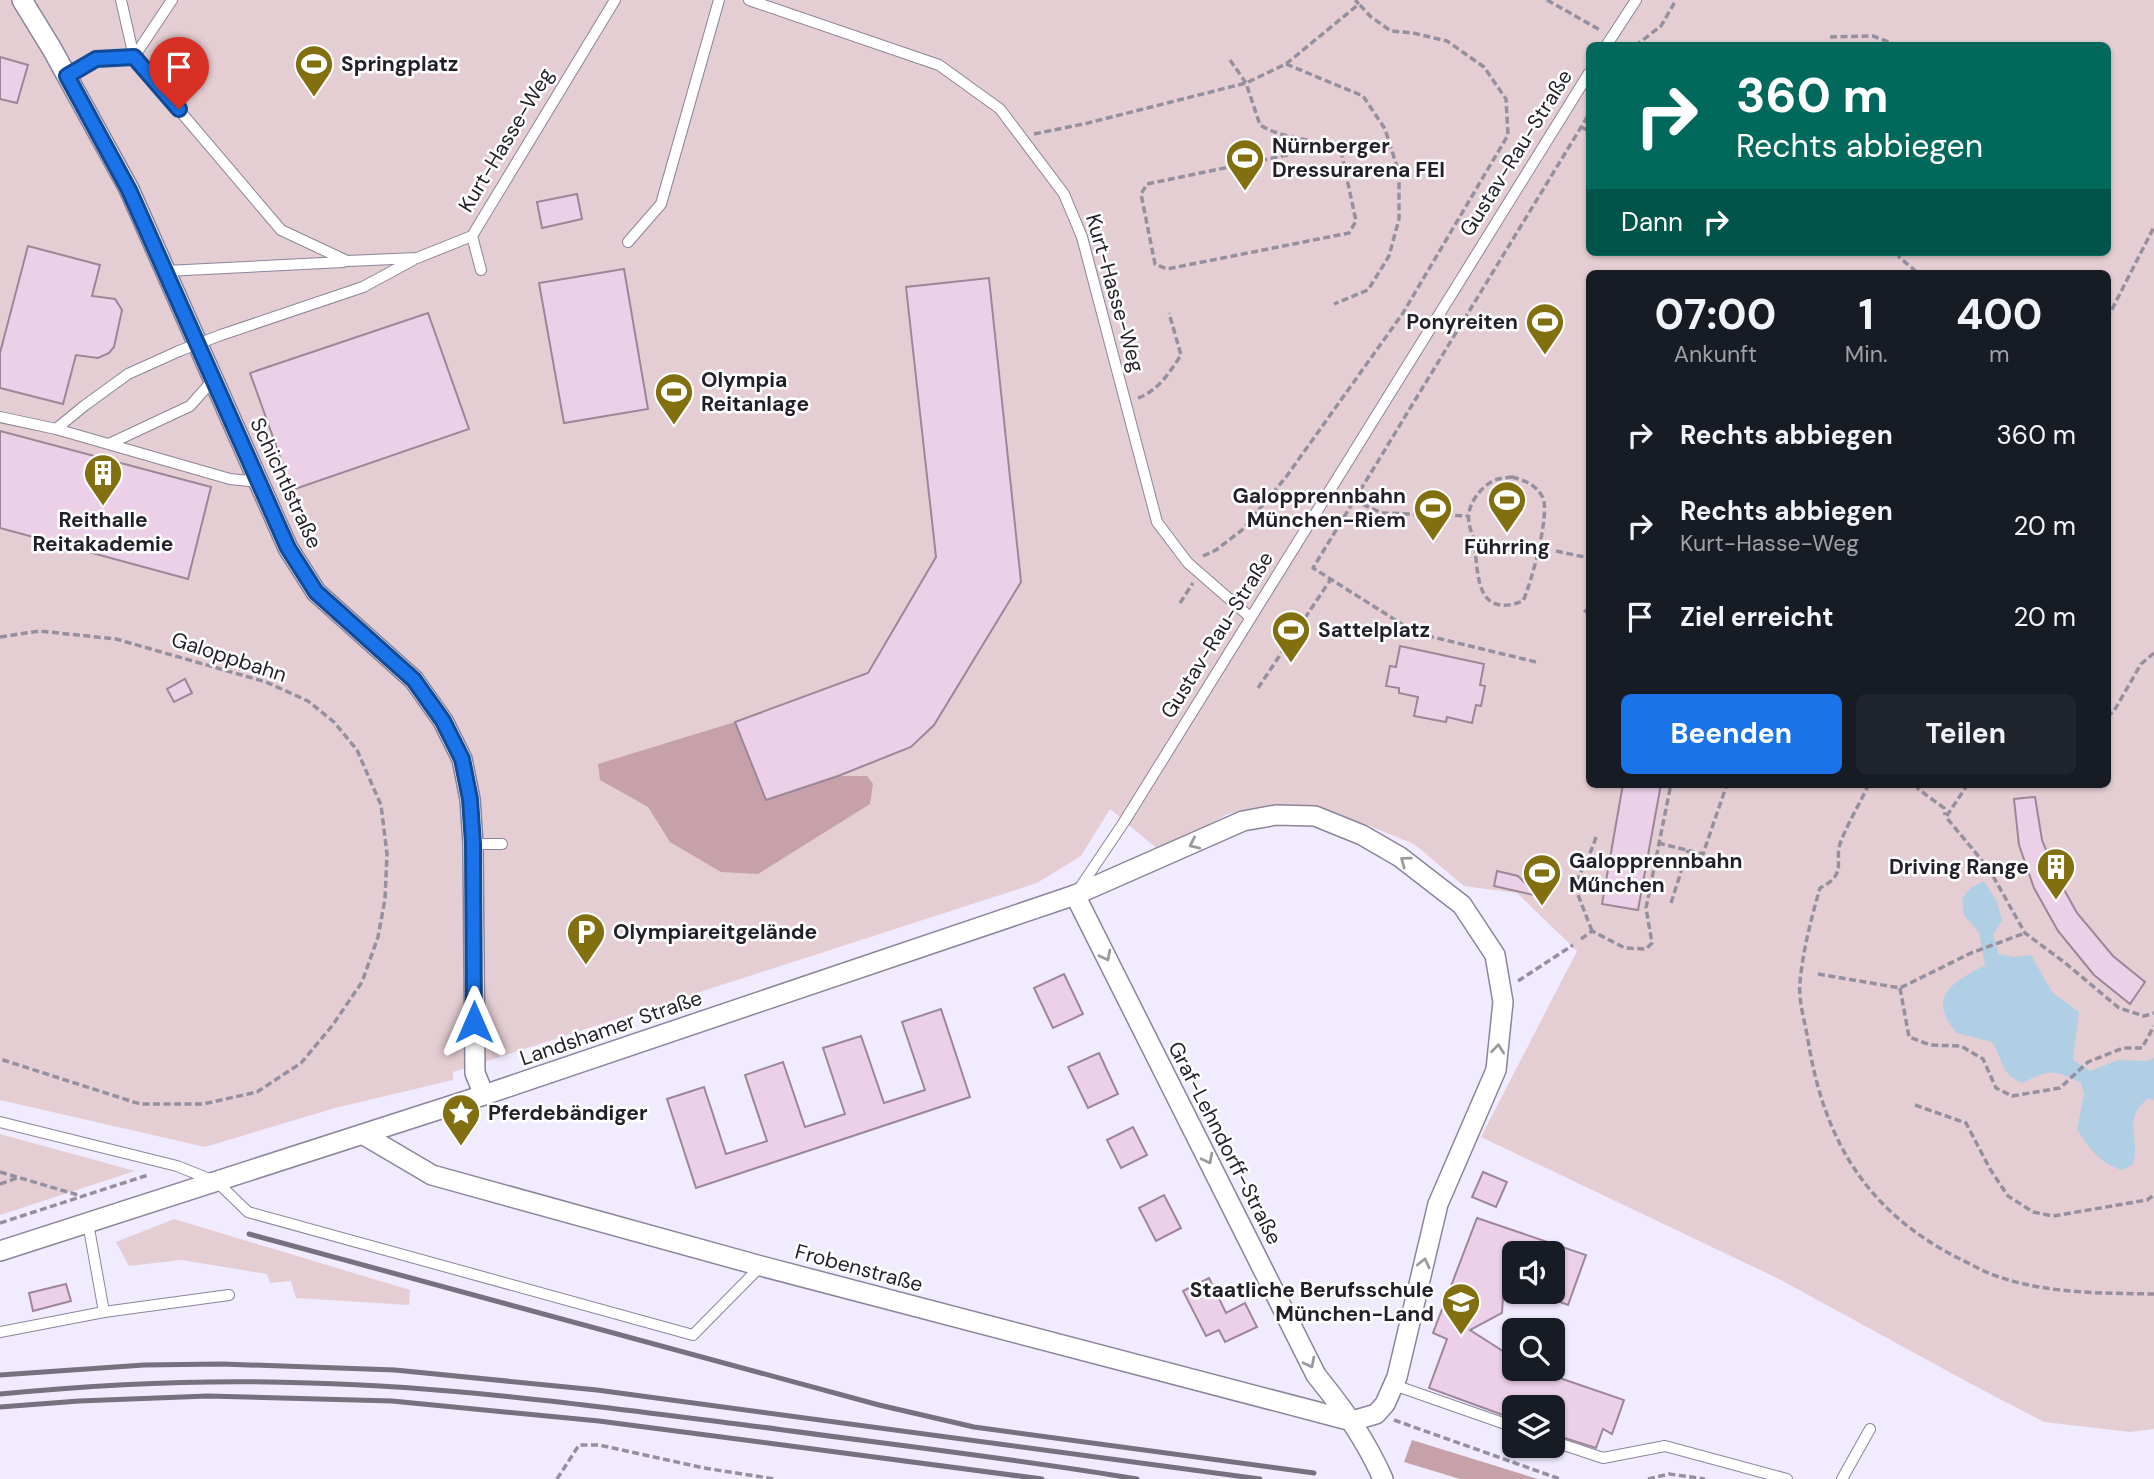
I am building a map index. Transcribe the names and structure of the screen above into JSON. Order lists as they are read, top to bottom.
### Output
{
  "streets": {
    "street": [
      "Schichtlstraße",
      "Landshamer Straße",
      "Graf-Lehndorff-Straße",
      "Frobenstraße"
    ],
    "lane": ["Kurt-Hasse-Weg", "Gustav-Rau-Straße"],
    "path": ["Galoppbahn"]
  },
  "crossings": [
    ["Kurt-Hasse-Weg", "Gustav-Rau-Straße"],
    ["Gustav-Rau-Straße", "Landshamer Straße"],
    ["Gustav-Rau-Straße", "Graf-Lehndorff-Straße"],
    ["Schichtlstraße", "Landshamer Straße"],
    ["Landshamer Straße", "Graf-Lehndorff-Straße"],
    ["Landshamer Straße", "Frobenstraße"],
    ["Graf-Lehndorff-Straße", "Frobenstraße"]
  ],
  "one_way": ["Graf-Lehndorff-Straße"],
  "places": {
    "sports": [
      "Springplatz",
      "Nürnberger Dressurarena FEI",
      "Ponyreiten",
      "Olympia Reitanlage",
      "Führring",
      "Galopprennbahn München-Riem",
      "Sattelplatz",
      "Galopprennbahn Műnchen"
    ],
    "building": ["Reithalle Reitakademie", "Driving Range"],
    "parking": ["Olympiareitgelände"],
    "place": ["Pferdebändiger"],
    "school or university": ["Staatliche Berufsschule München-Land"]
  },
  "page": {
    "turn": ["360 m", "Rechts abbiegen"],
    "then": "Dann",
    "eta": [
      "07:00",
      "Ankunft",
      "1",
      "Min.",
      "400",
      "m"
    ],
    "list": [
      {
        "name": "Rechts abbiegen",
        "value": "360 m"
      },
      {
        "name": "Rechts abbiegen",
        "note": "Kurt-Hasse-Weg",
        "value": "20 m"
      },
      {
        "name": "Ziel erreicht",
        "value": "20 m"
      }
    ],
    "buttons": ["Beenden", "Teilen"]
  }
}
